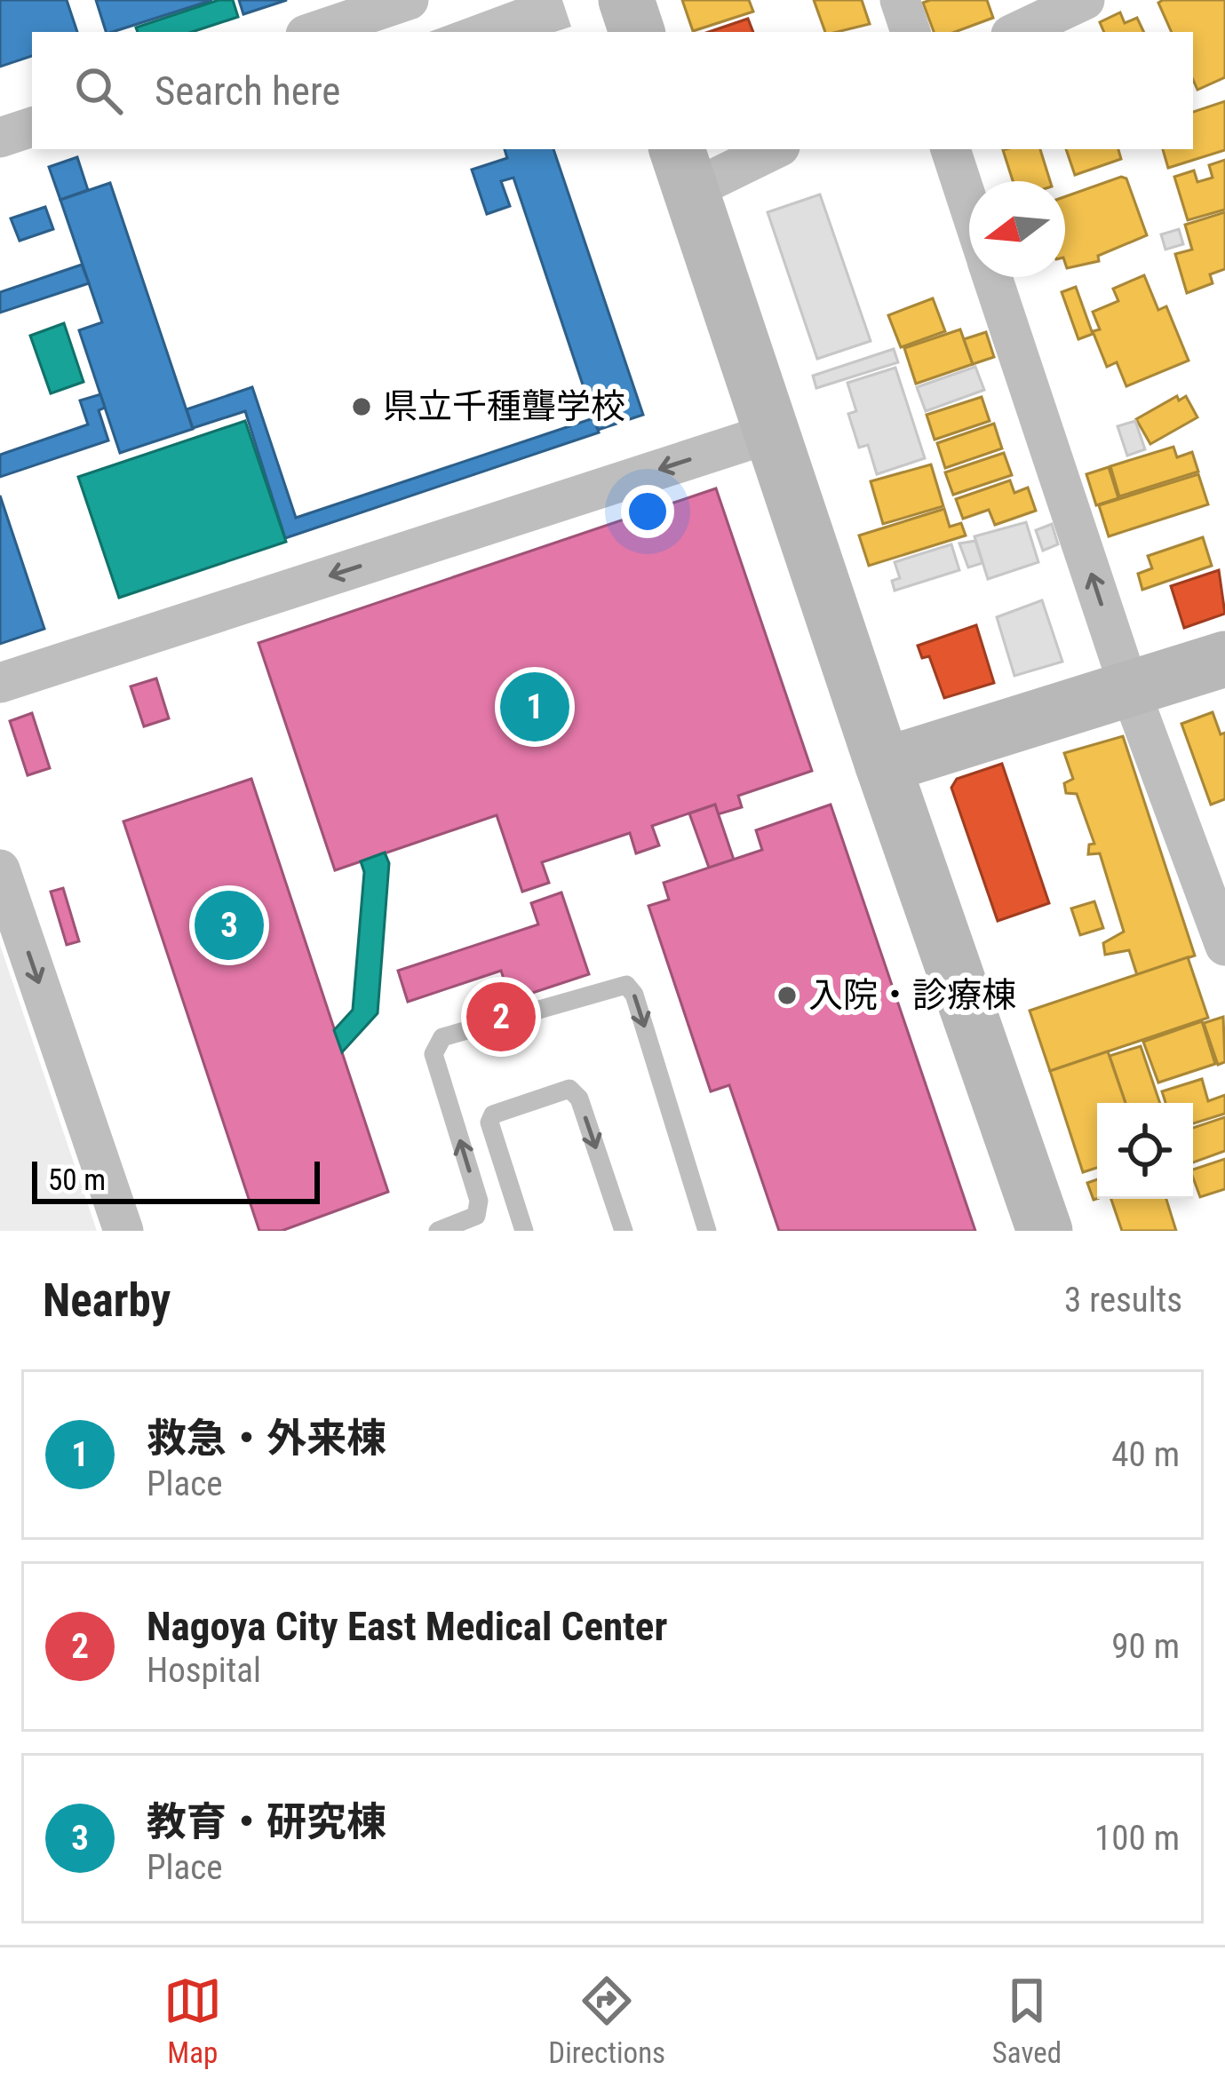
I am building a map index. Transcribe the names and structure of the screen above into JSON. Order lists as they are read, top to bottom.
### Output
{
  "places": ["県立千種聾学校", "入院・診療棟"],
  "scale_bar": "50 m",
  "north": "left",
  "page": {
    "search": "Search here",
    "pins": ["1", "3", "2"],
    "scale": "50 m",
    "heading": ["Nearby", "3 results"],
    "list": [
      {
        "mark": "1",
        "name": "救急・外来棟",
        "note": "Place",
        "value": "40 m"
      },
      {
        "mark": "2",
        "name": "Nagoya City East Medical Center",
        "note": "Hospital",
        "value": "90 m"
      },
      {
        "mark": "3",
        "name": "教育・研究棟",
        "note": "Place",
        "value": "100 m"
      }
    ],
    "nav": ["Map", "Directions", "Saved"]
  }
}
